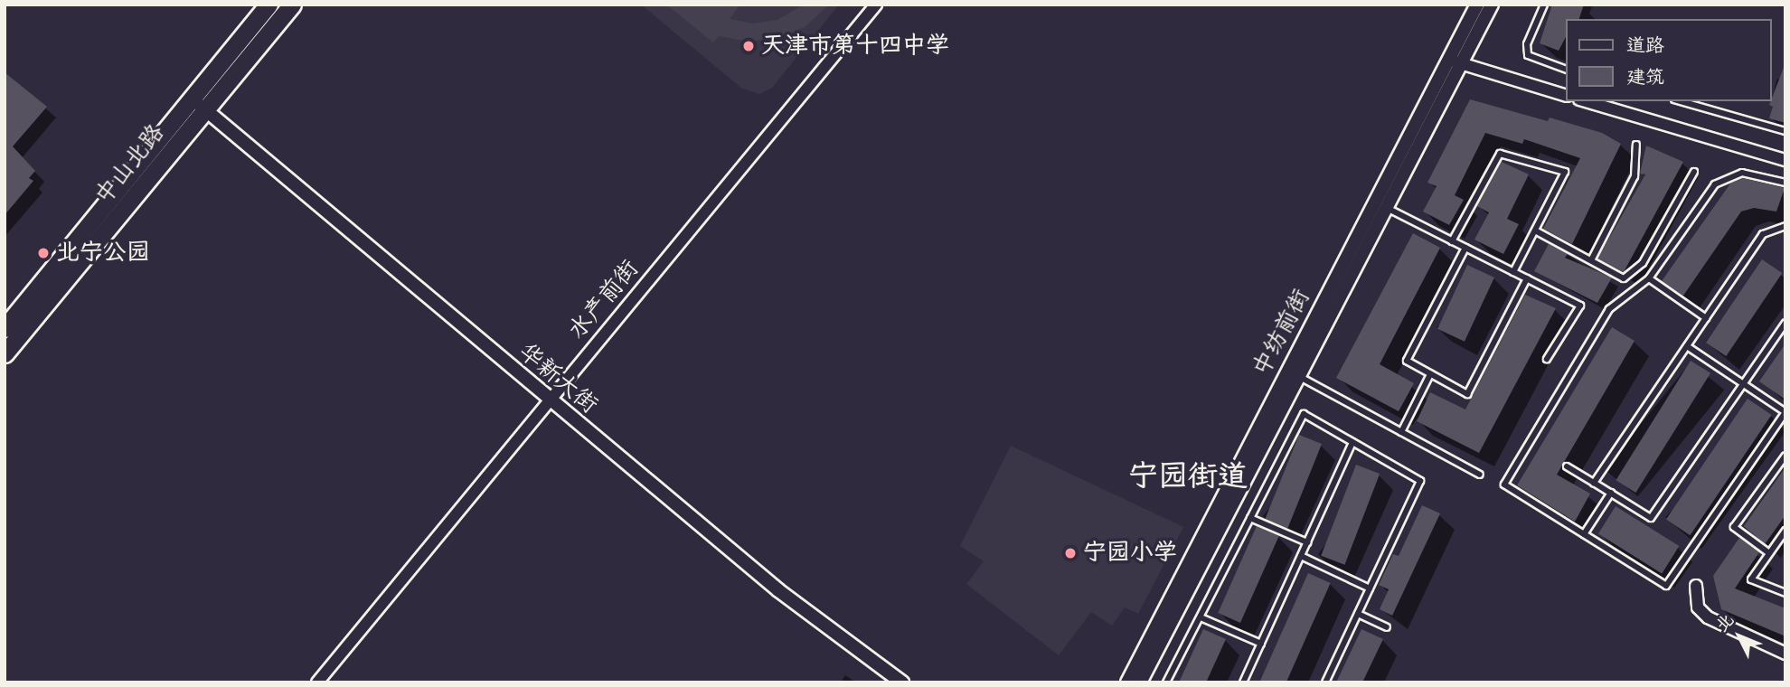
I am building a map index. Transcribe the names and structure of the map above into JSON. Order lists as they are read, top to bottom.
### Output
{
  "streets": {
    "main road": ["中山北路"],
    "street": ["水产前街", "中纺前街", "华新大街"]
  },
  "crossings": [
    ["中山北路", "华新大街"],
    ["水产前街", "华新大街"]
  ],
  "districts": ["宁园街道"],
  "places": ["天津市第十四中学", "北宁公园", "宁园小学"],
  "legend": ["道路", "建筑"],
  "north": "top left"
}
